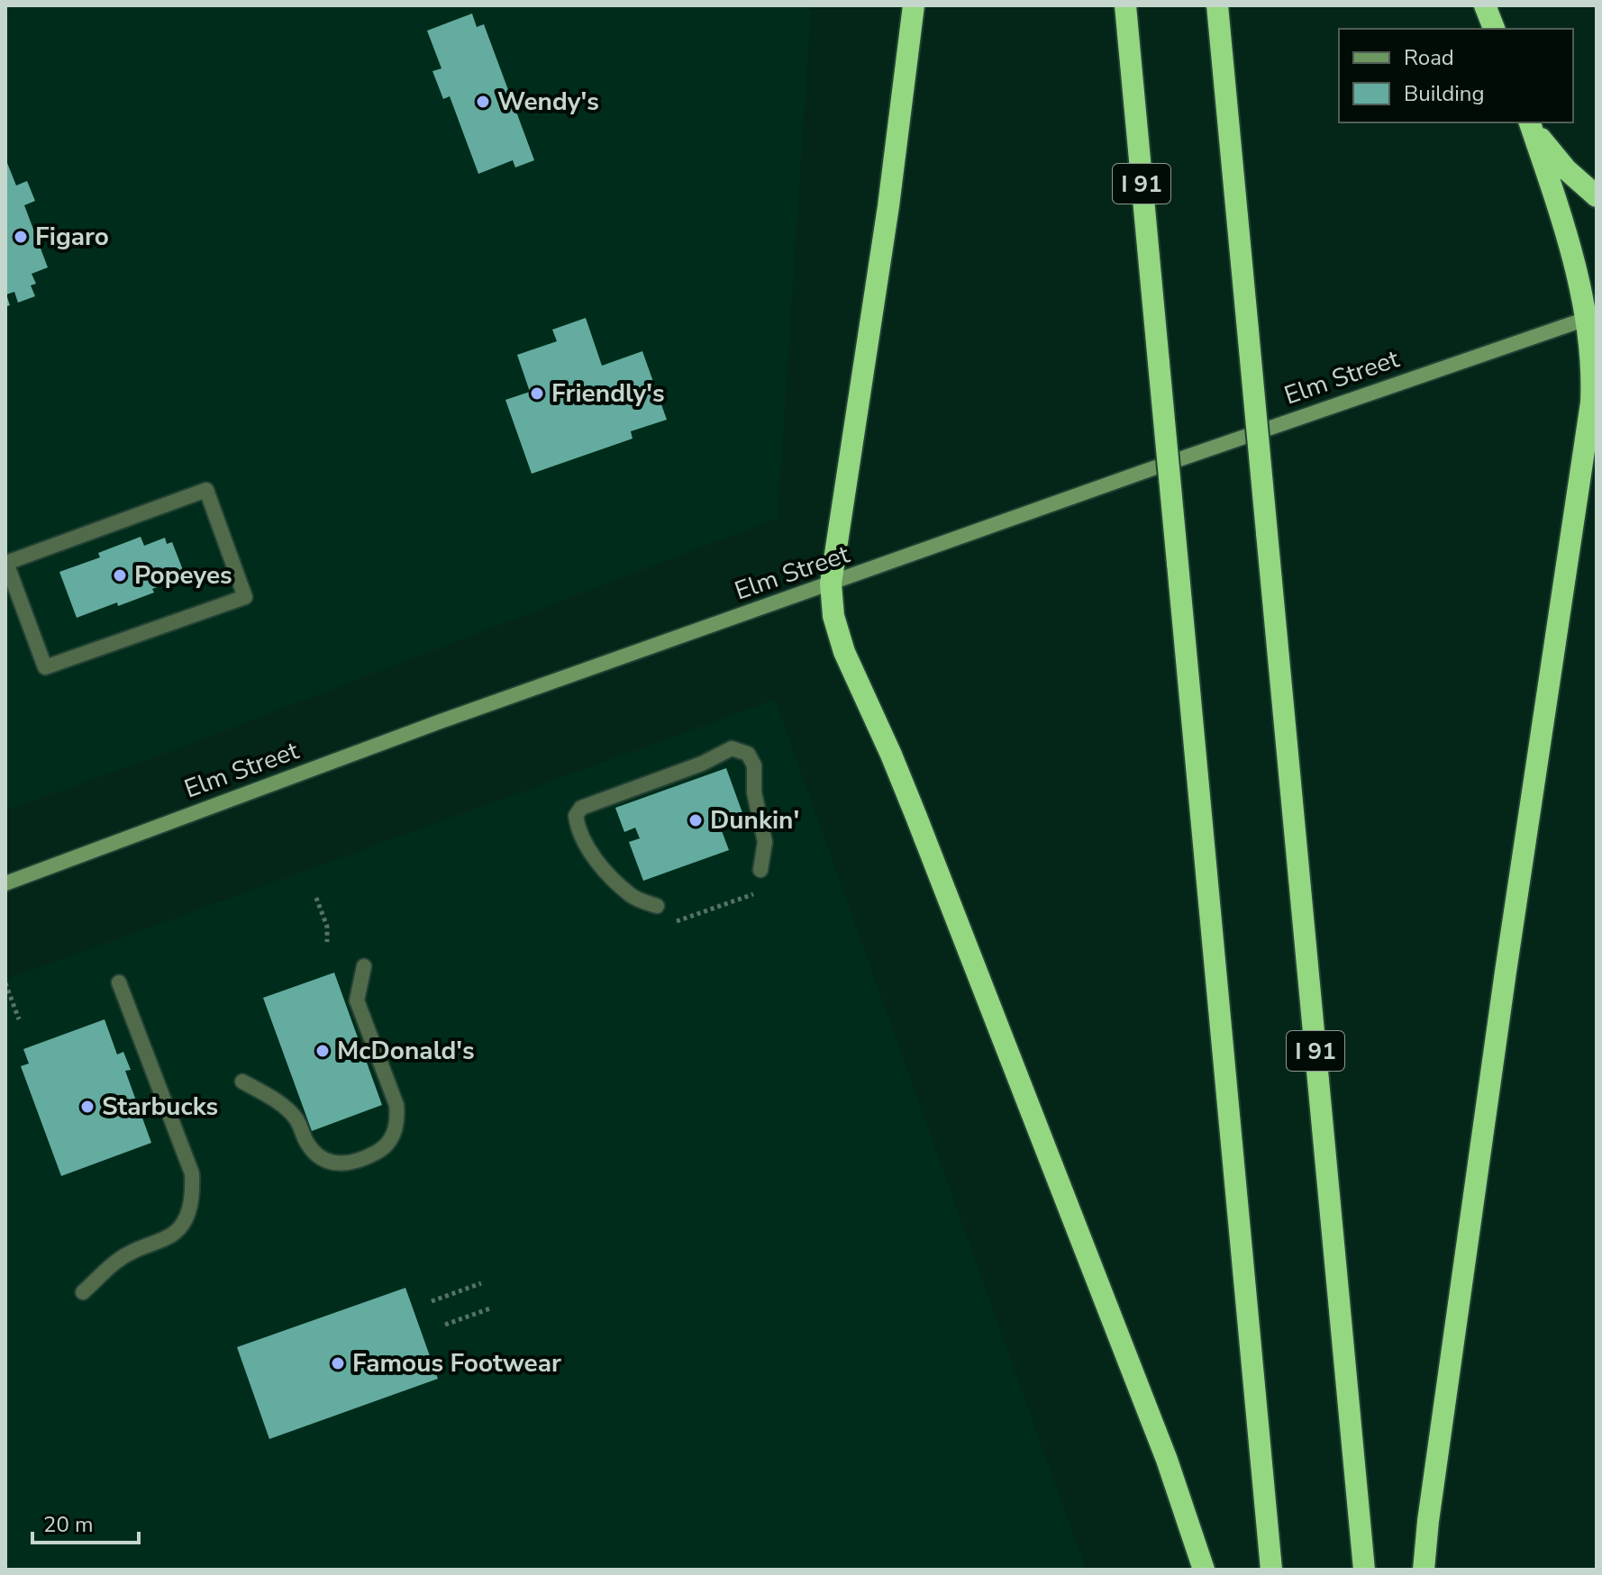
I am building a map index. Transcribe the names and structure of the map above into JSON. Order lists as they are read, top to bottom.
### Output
{
  "streets": {
    "highway": ["I 91"],
    "main road": ["Elm Street"]
  },
  "places": [
    "Wendy's",
    "Figaro",
    "Friendly's",
    "Popeyes",
    "Dunkin'",
    "McDonald's",
    "Starbucks",
    "Famous Footwear"
  ],
  "legend": ["Road", "Building"],
  "scale_bar": "20 m"
}
